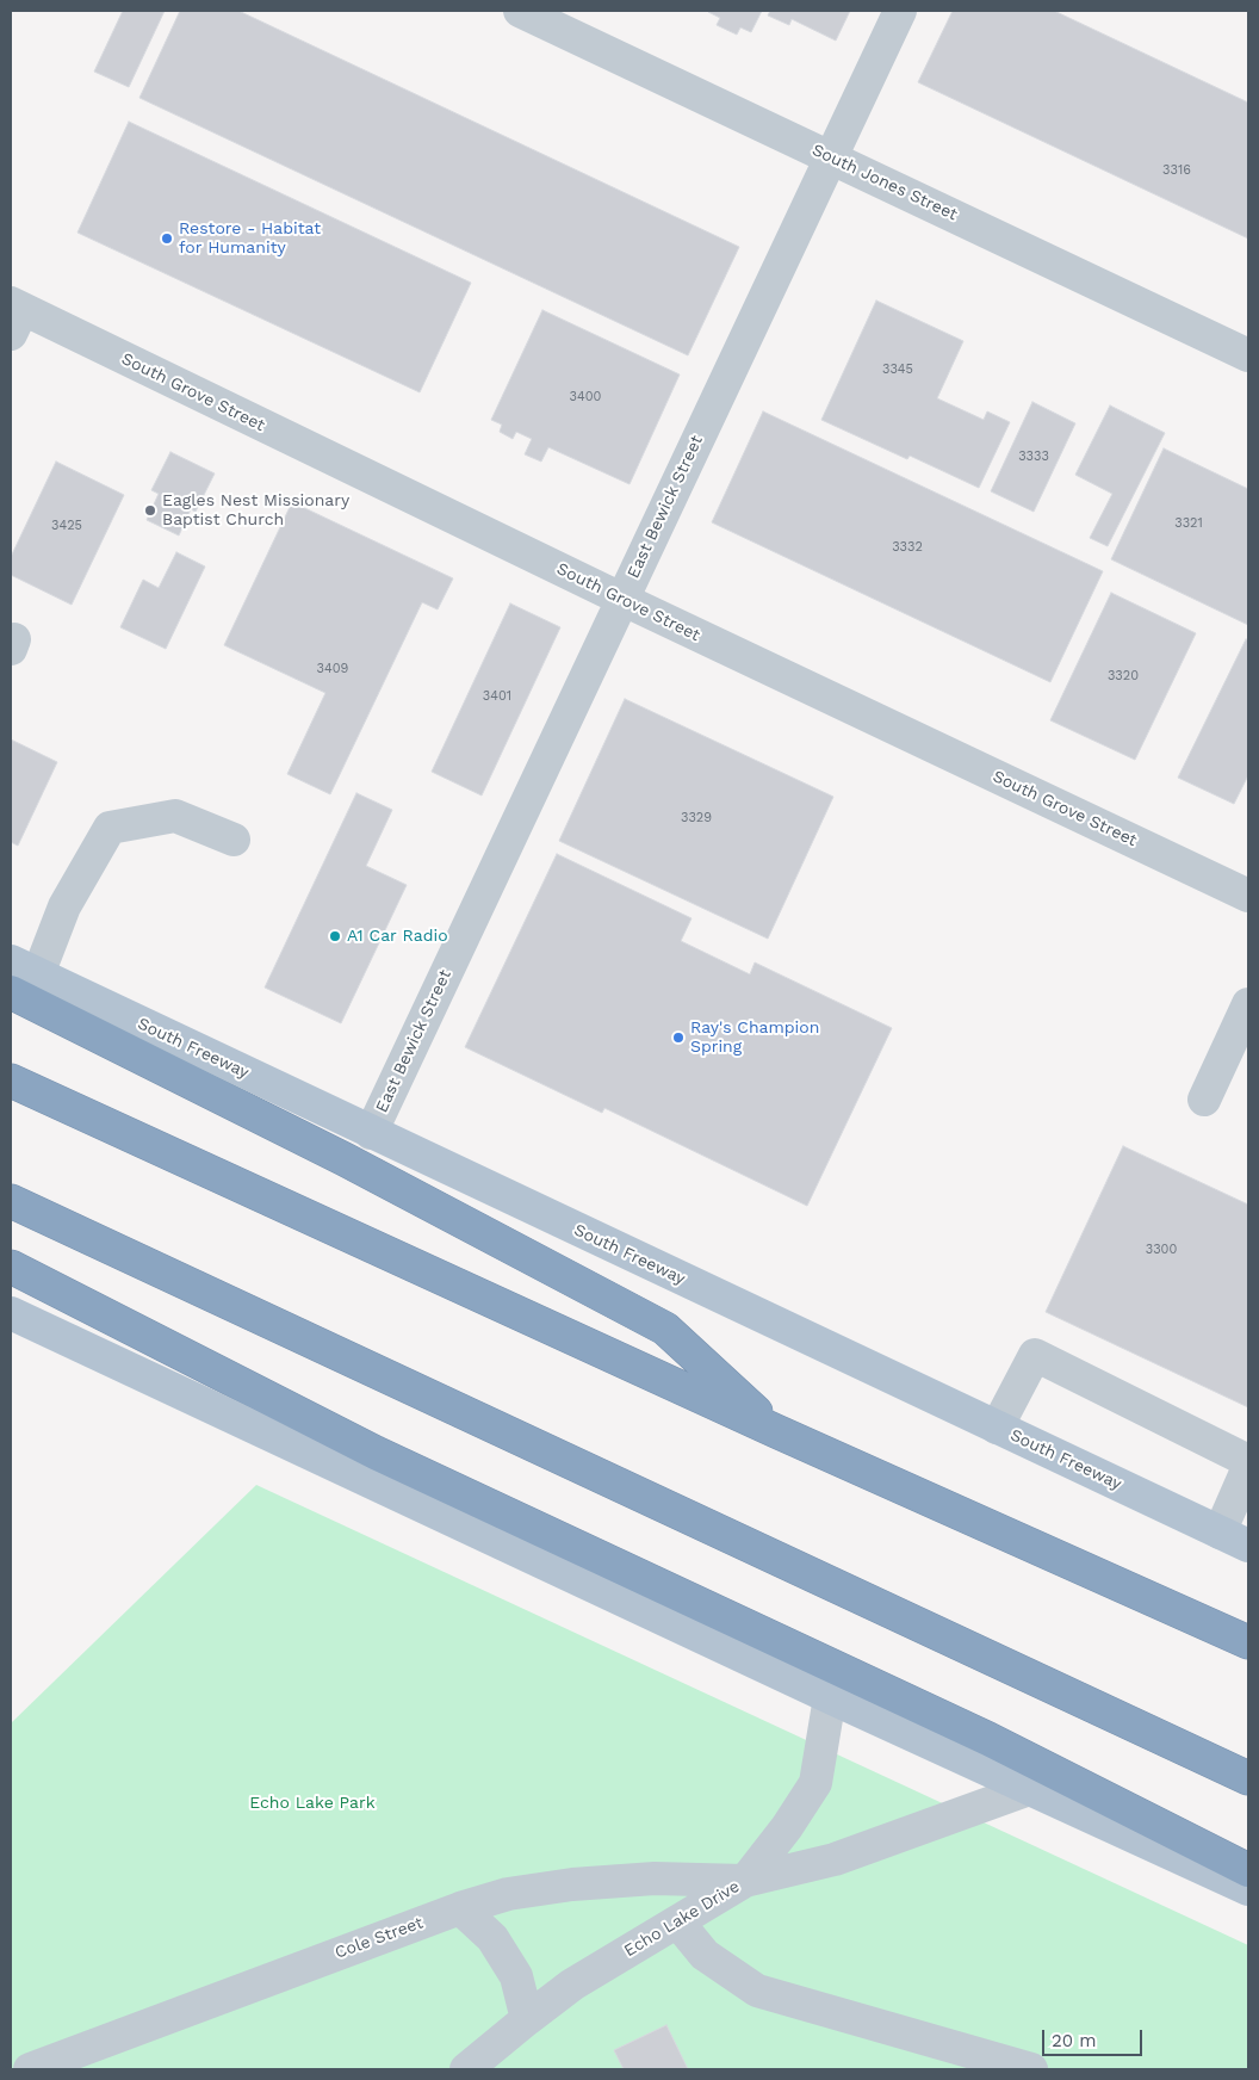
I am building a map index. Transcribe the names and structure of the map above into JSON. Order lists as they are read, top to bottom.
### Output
{
  "streets": {
    "main road": ["South Freeway"],
    "street": [
      "South Jones Street",
      "South Grove Street",
      "East Bewick Street",
      "Echo Lake Drive",
      "Cole Street"
    ]
  },
  "crossings": [
    ["South Jones Street", "East Bewick Street"],
    ["South Grove Street", "East Bewick Street"],
    ["East Bewick Street", "South Freeway"],
    ["Echo Lake Drive", "Cole Street"]
  ],
  "parks": ["Echo Lake Park"],
  "places": [
    "Restore - Habitat for Humanity",
    "Eagles Nest Missionary Baptist Church",
    "A1 Car Radio",
    "Ray's Champion Spring"
  ],
  "house_numbers": [
    "3316",
    "3345",
    "3400",
    "3333",
    "3321",
    "3425",
    "3332",
    "3409",
    "3320",
    "3401",
    "3329",
    "3300"
  ],
  "scale_bar": "20 m"
}
